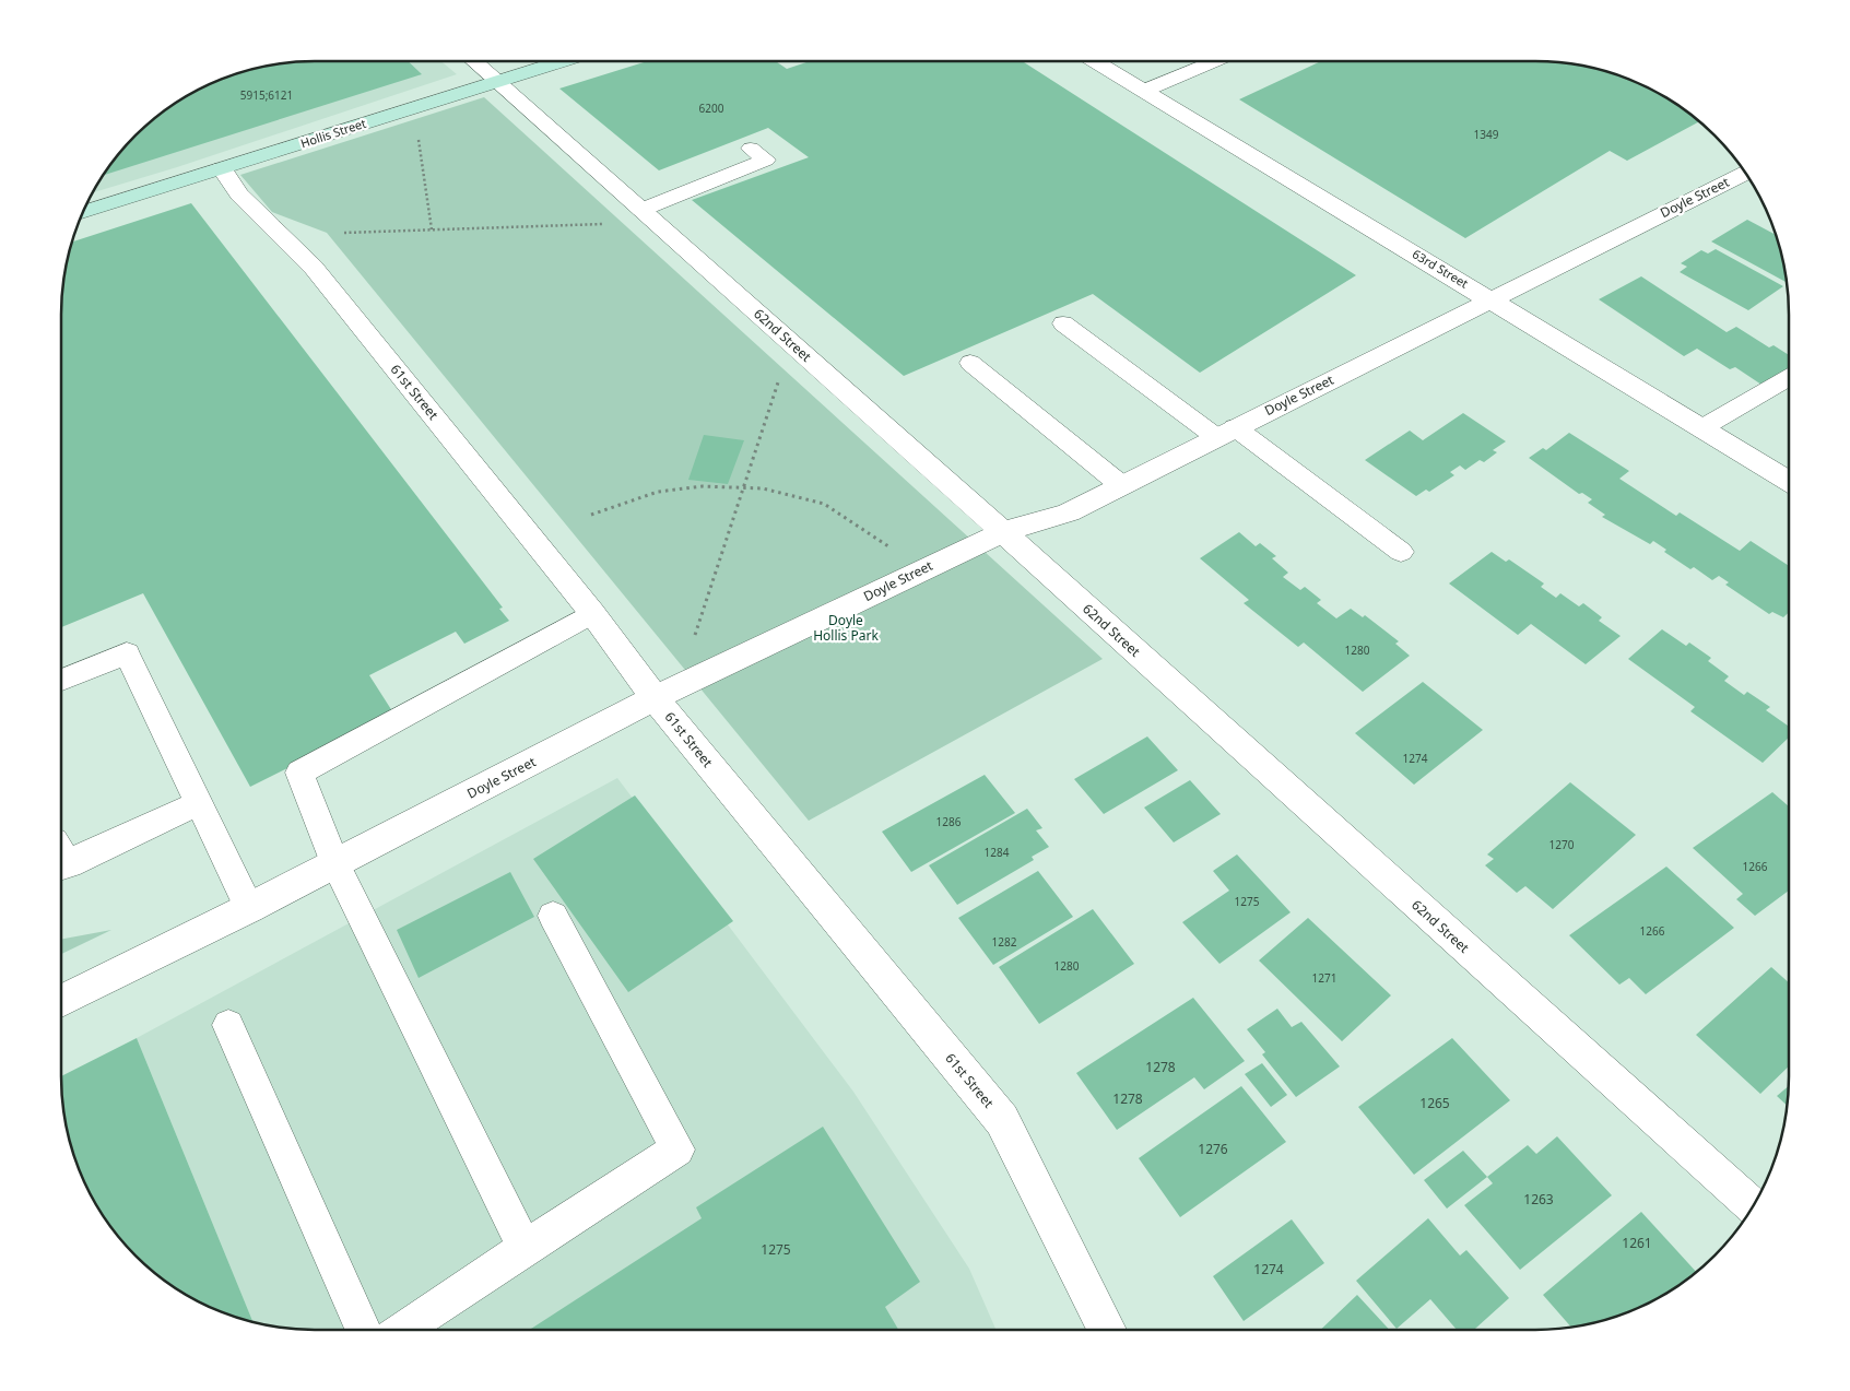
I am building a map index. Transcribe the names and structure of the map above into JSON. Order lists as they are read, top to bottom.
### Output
{
  "streets": {
    "street": [
      "Hollis Street",
      "Doyle Street",
      "63rd Street",
      "62nd Street",
      "61st Street"
    ]
  },
  "crossings": [
    ["Hollis Street", "62nd Street"],
    ["Hollis Street", "61st Street"],
    ["Doyle Street", "63rd Street"],
    ["Doyle Street", "62nd Street"],
    ["Doyle Street", "61st Street"]
  ],
  "parks": ["Doyle Hollis Park"],
  "house_numbers": [
    "5915;6121",
    "6200",
    "1349",
    "1280",
    "1274",
    "1286",
    "1270",
    "1284",
    "1266",
    "1275",
    "1266",
    "1282",
    "1280",
    "1271",
    "1278",
    "1278",
    "1265",
    "1276",
    "1263",
    "1261",
    "1275",
    "1274"
  ]
}
